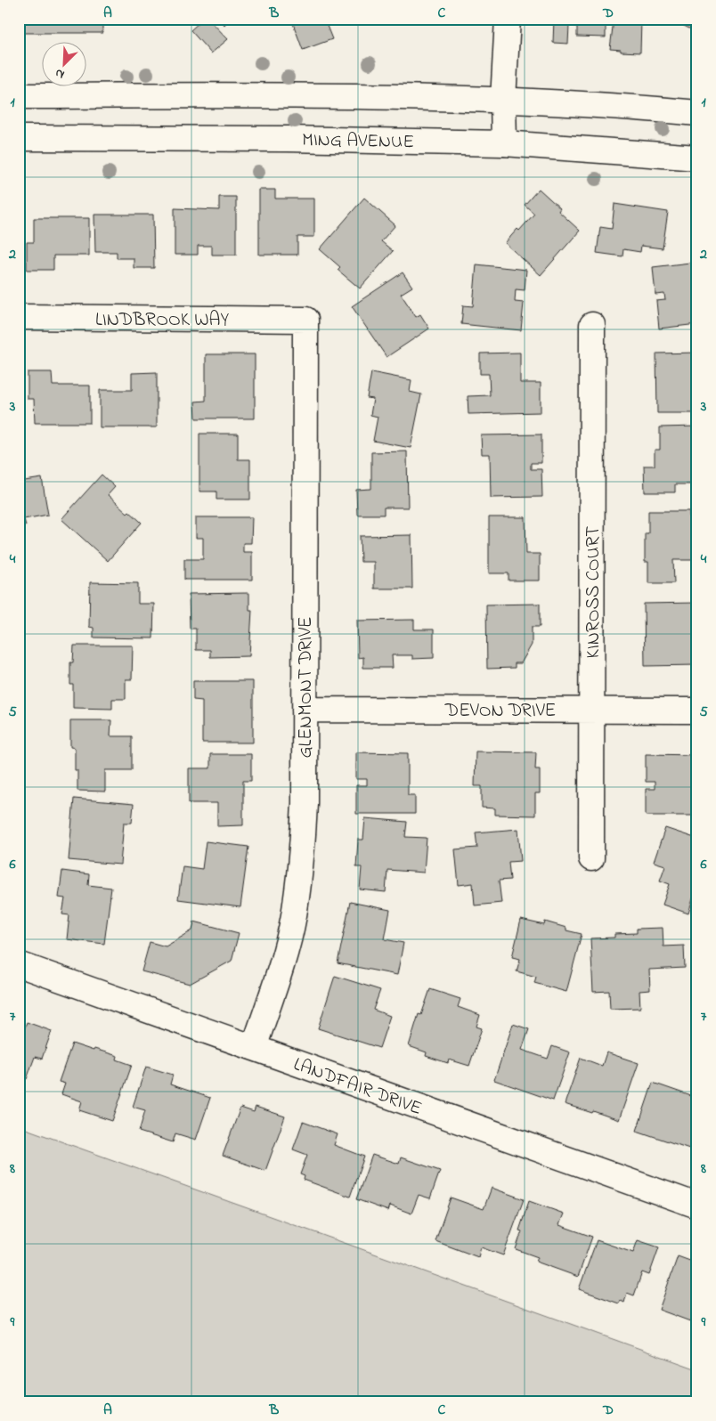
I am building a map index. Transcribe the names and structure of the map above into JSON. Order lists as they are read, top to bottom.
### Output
{
  "streets": {
    "street": [
      "MING AVENUE",
      "LINDBROOK WAY",
      "KINROSS COURT",
      "GLENMONT DRIVE",
      "DEVON DRIVE",
      "LANDFAIR DRIVE"
    ]
  },
  "crossings": [
    ["LINDBROOK WAY", "GLENMONT DRIVE"],
    ["KINROSS COURT", "DEVON DRIVE"],
    ["GLENMONT DRIVE", "DEVON DRIVE"],
    ["GLENMONT DRIVE", "LANDFAIR DRIVE"]
  ],
  "north": "bottom left",
  "grid": {
    "columns": [
      "A",
      "B",
      "C",
      "D"
    ],
    "rows": [
      "1",
      "2",
      "3",
      "4",
      "5",
      "6",
      "7",
      "8",
      "9"
    ]
  }
}
